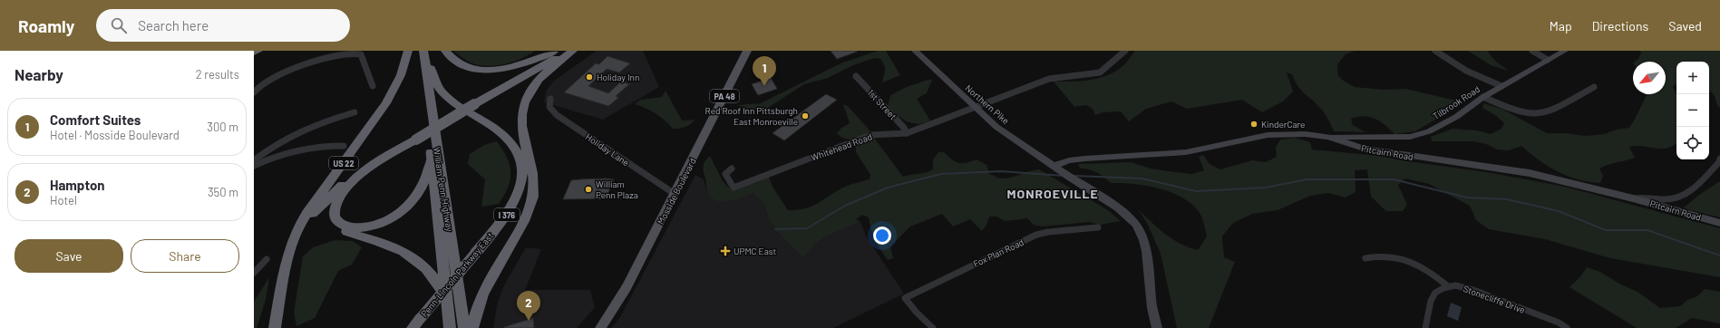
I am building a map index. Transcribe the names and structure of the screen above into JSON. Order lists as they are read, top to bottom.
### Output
{
  "streets": {
    "highway": [
      "US 22",
      "William Penn Highway",
      "I 376",
      "Penn-Lincoln Parkway East"
    ],
    "main road": ["PA 48", "Mosside Boulevard"],
    "street": [
      "Tilbrook Road",
      "1st Street",
      "Northern Pike",
      "Whitehead Road",
      "Holiday Lane",
      "Pitcairn Road",
      "Fox Plan Road",
      "Stonecliffe Drive"
    ]
  },
  "crossings": [
    ["Tilbrook Road", "Pitcairn Road"],
    ["1st Street", "Whitehead Road"],
    ["Northern Pike", "Whitehead Road"],
    ["Northern Pike", "Pitcairn Road"],
    ["Holiday Lane", "Mosside Boulevard"]
  ],
  "districts": ["MONROEVILLE"],
  "places": {
    "other": [
      "Holiday Inn",
      "Red Roof Inn Pittsburgh East Monroeville",
      "KinderCare",
      "William Penn Plaza"
    ],
    "health": ["UPMC East"]
  },
  "north": "bottom left",
  "page": {
    "header": "Roamly",
    "search": "Search here",
    "nav": ["Map", "Directions", "Saved"],
    "heading": ["Nearby", "2 results"],
    "pins": ["1", "2"],
    "map_buttons": ["+", "−"],
    "list": [
      {
        "mark": "1",
        "name": "Comfort Suites",
        "note": "Hotel · Mosside Boulevard",
        "value": "300 m"
      },
      {
        "mark": "2",
        "name": "Hampton",
        "note": "Hotel",
        "value": "350 m"
      }
    ],
    "buttons": ["Save", "Share"]
  }
}
